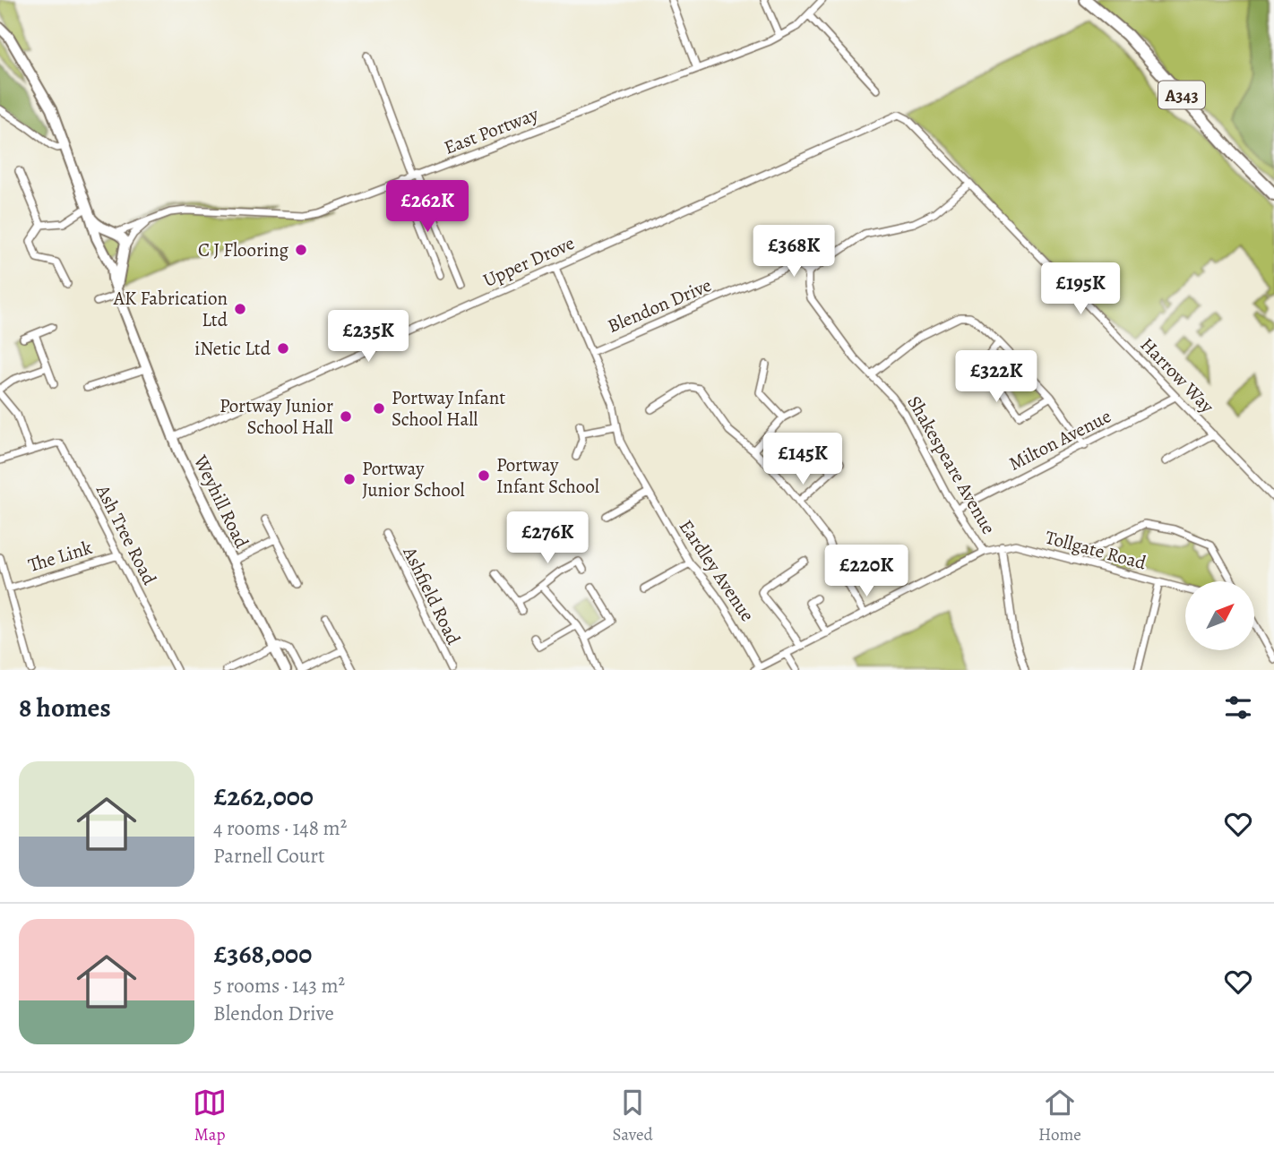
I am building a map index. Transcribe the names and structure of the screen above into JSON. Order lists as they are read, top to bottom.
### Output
{
  "streets": {
    "main road": ["A343", "Weyhill Road"],
    "street": [
      "East Portway",
      "Upper Drove",
      "Blendon Drive",
      "Harrow Way",
      "Milton Avenue",
      "Shakespeare Avenue",
      "Ash Tree Road",
      "Tollgate Road",
      "The Link",
      "Eardley Avenue",
      "Ashfield Road"
    ]
  },
  "crossings": [
    ["East Portway", "Weyhill Road"],
    ["Upper Drove", "Harrow Way"],
    ["Upper Drove", "Weyhill Road"],
    ["Upper Drove", "Eardley Avenue"],
    ["Blendon Drive", "Shakespeare Avenue"],
    ["Blendon Drive", "Eardley Avenue"],
    ["Harrow Way", "Milton Avenue"],
    ["Milton Avenue", "Shakespeare Avenue"],
    ["Shakespeare Avenue", "Tollgate Road"],
    ["Ash Tree Road", "The Link"],
    ["Tollgate Road", "Eardley Avenue"]
  ],
  "places": [
    "C J Flooring",
    "AK Fabrication Ltd",
    "iNetic Ltd",
    "Portway Infant School Hall",
    "Portway Junior School Hall",
    "Portway Infant School",
    "Portway Junior School"
  ],
  "north": "top right",
  "page": {
    "price": [
      "£262K",
      "£368K",
      "£195K",
      "£235K",
      "£322K",
      "£145K",
      "£276K",
      "£220K"
    ],
    "heading": "8 homes",
    "list": [
      {
        "name": "£262,000",
        "note": "4 rooms · 148 m² · Parnell Court"
      },
      {
        "name": "£368,000",
        "note": "5 rooms · 143 m² · Blendon Drive"
      }
    ],
    "tabs": ["Map", "Saved", "Home"]
  }
}
